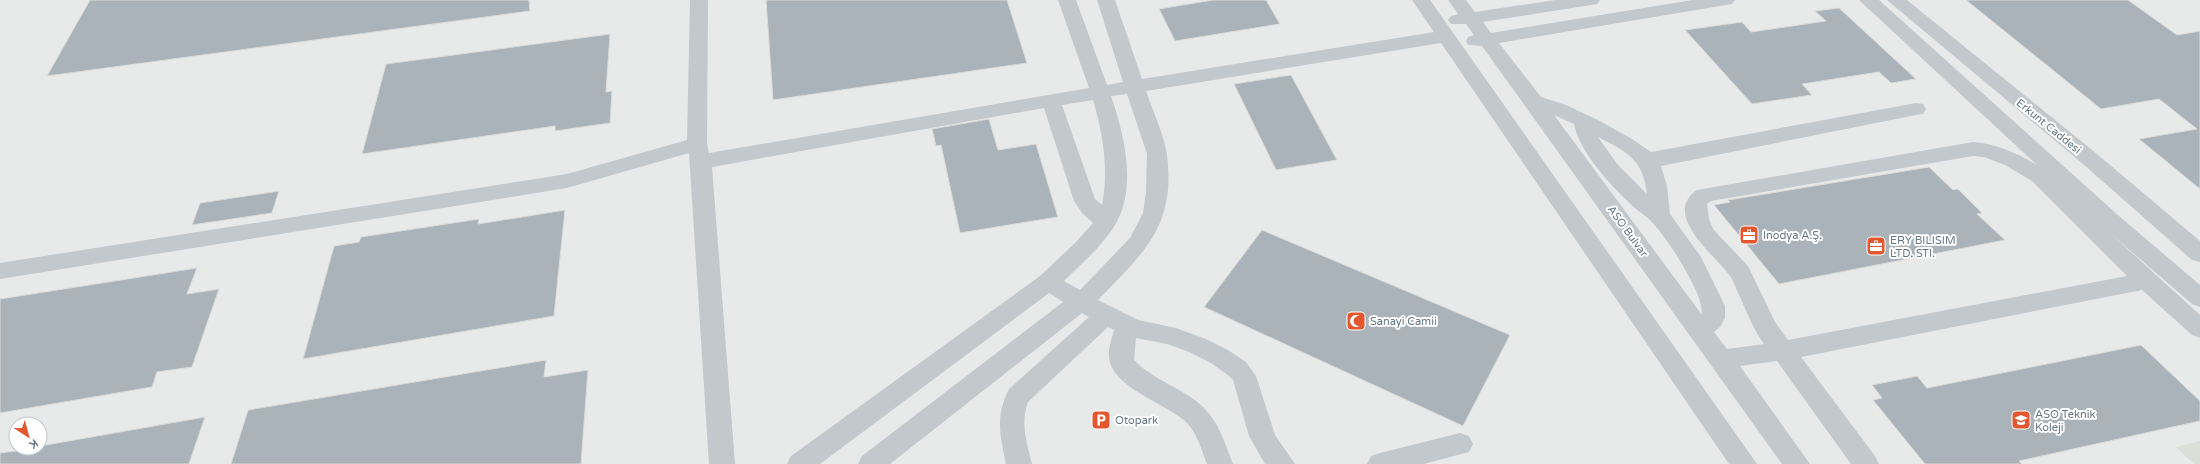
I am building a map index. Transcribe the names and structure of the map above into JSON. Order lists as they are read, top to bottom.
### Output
{
  "streets": {
    "street": ["Erkunt Caddesi", "ASO Bulvar"]
  },
  "places": {
    "office": ["Inodya A.Ş.", "ERY BILISIM LTD. STI."],
    "mosque": ["Sanayi Camii"],
    "parking": ["Otopark"],
    "school or university": ["ASO Teknik Koleji"]
  },
  "north": "bottom right"
}
